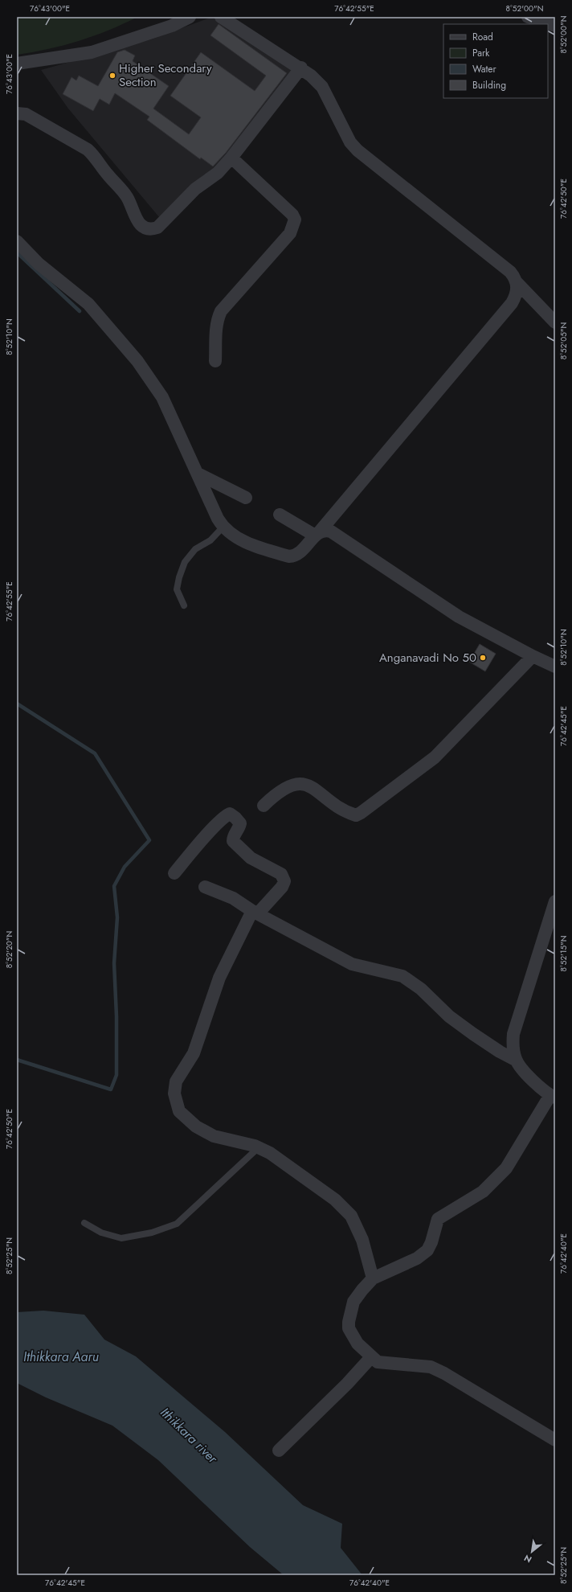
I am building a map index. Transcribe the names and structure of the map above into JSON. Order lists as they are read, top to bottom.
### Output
{
  "water": ["Ithikkara Aaru", "Ithikkara river"],
  "places": ["Higher Secondary Section", "Anganavadi No 50"],
  "legend": [
    "Road",
    "Park",
    "Water",
    "Building"
  ],
  "north": "bottom left",
  "coordinates": [
    "76°43'00\"E",
    "76°42'55\"E",
    "8°52'00\"N",
    "76°42'50\"E",
    "8°52'10\"N",
    "8°52'05\"N",
    "76°42'45\"E",
    "8°52'20\"N",
    "8°52'15\"N",
    "76°42'40\"E",
    "8°52'25\"N"
  ]
}
